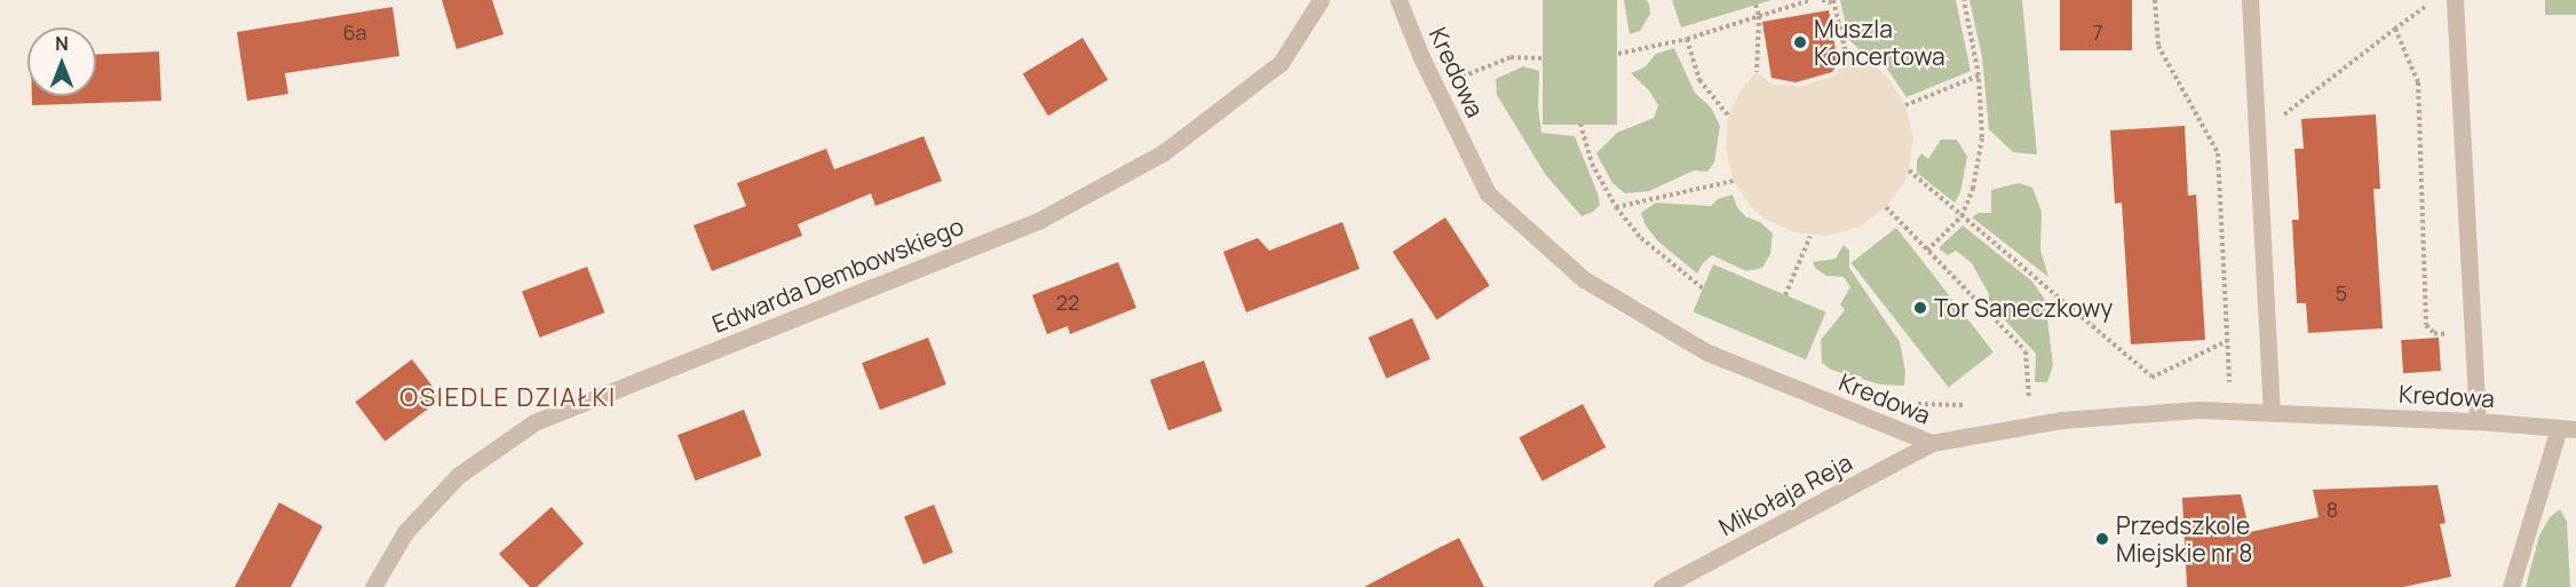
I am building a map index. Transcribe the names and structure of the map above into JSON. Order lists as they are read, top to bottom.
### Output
{
  "streets": {
    "street": ["Kredowa", "Edwarda Dembowskiego", "Mikołaja Reja"]
  },
  "crossings": [
    ["Kredowa", "Mikołaja Reja"]
  ],
  "districts": ["OSIEDLE DZIAŁKI"],
  "places": ["Muszla Koncertowa", "Tor Saneczkowy", "Przedszkole Miejskie nr 8"],
  "house_numbers": [
    "6a",
    "7",
    "5",
    "22",
    "8"
  ],
  "north": "top"
}
